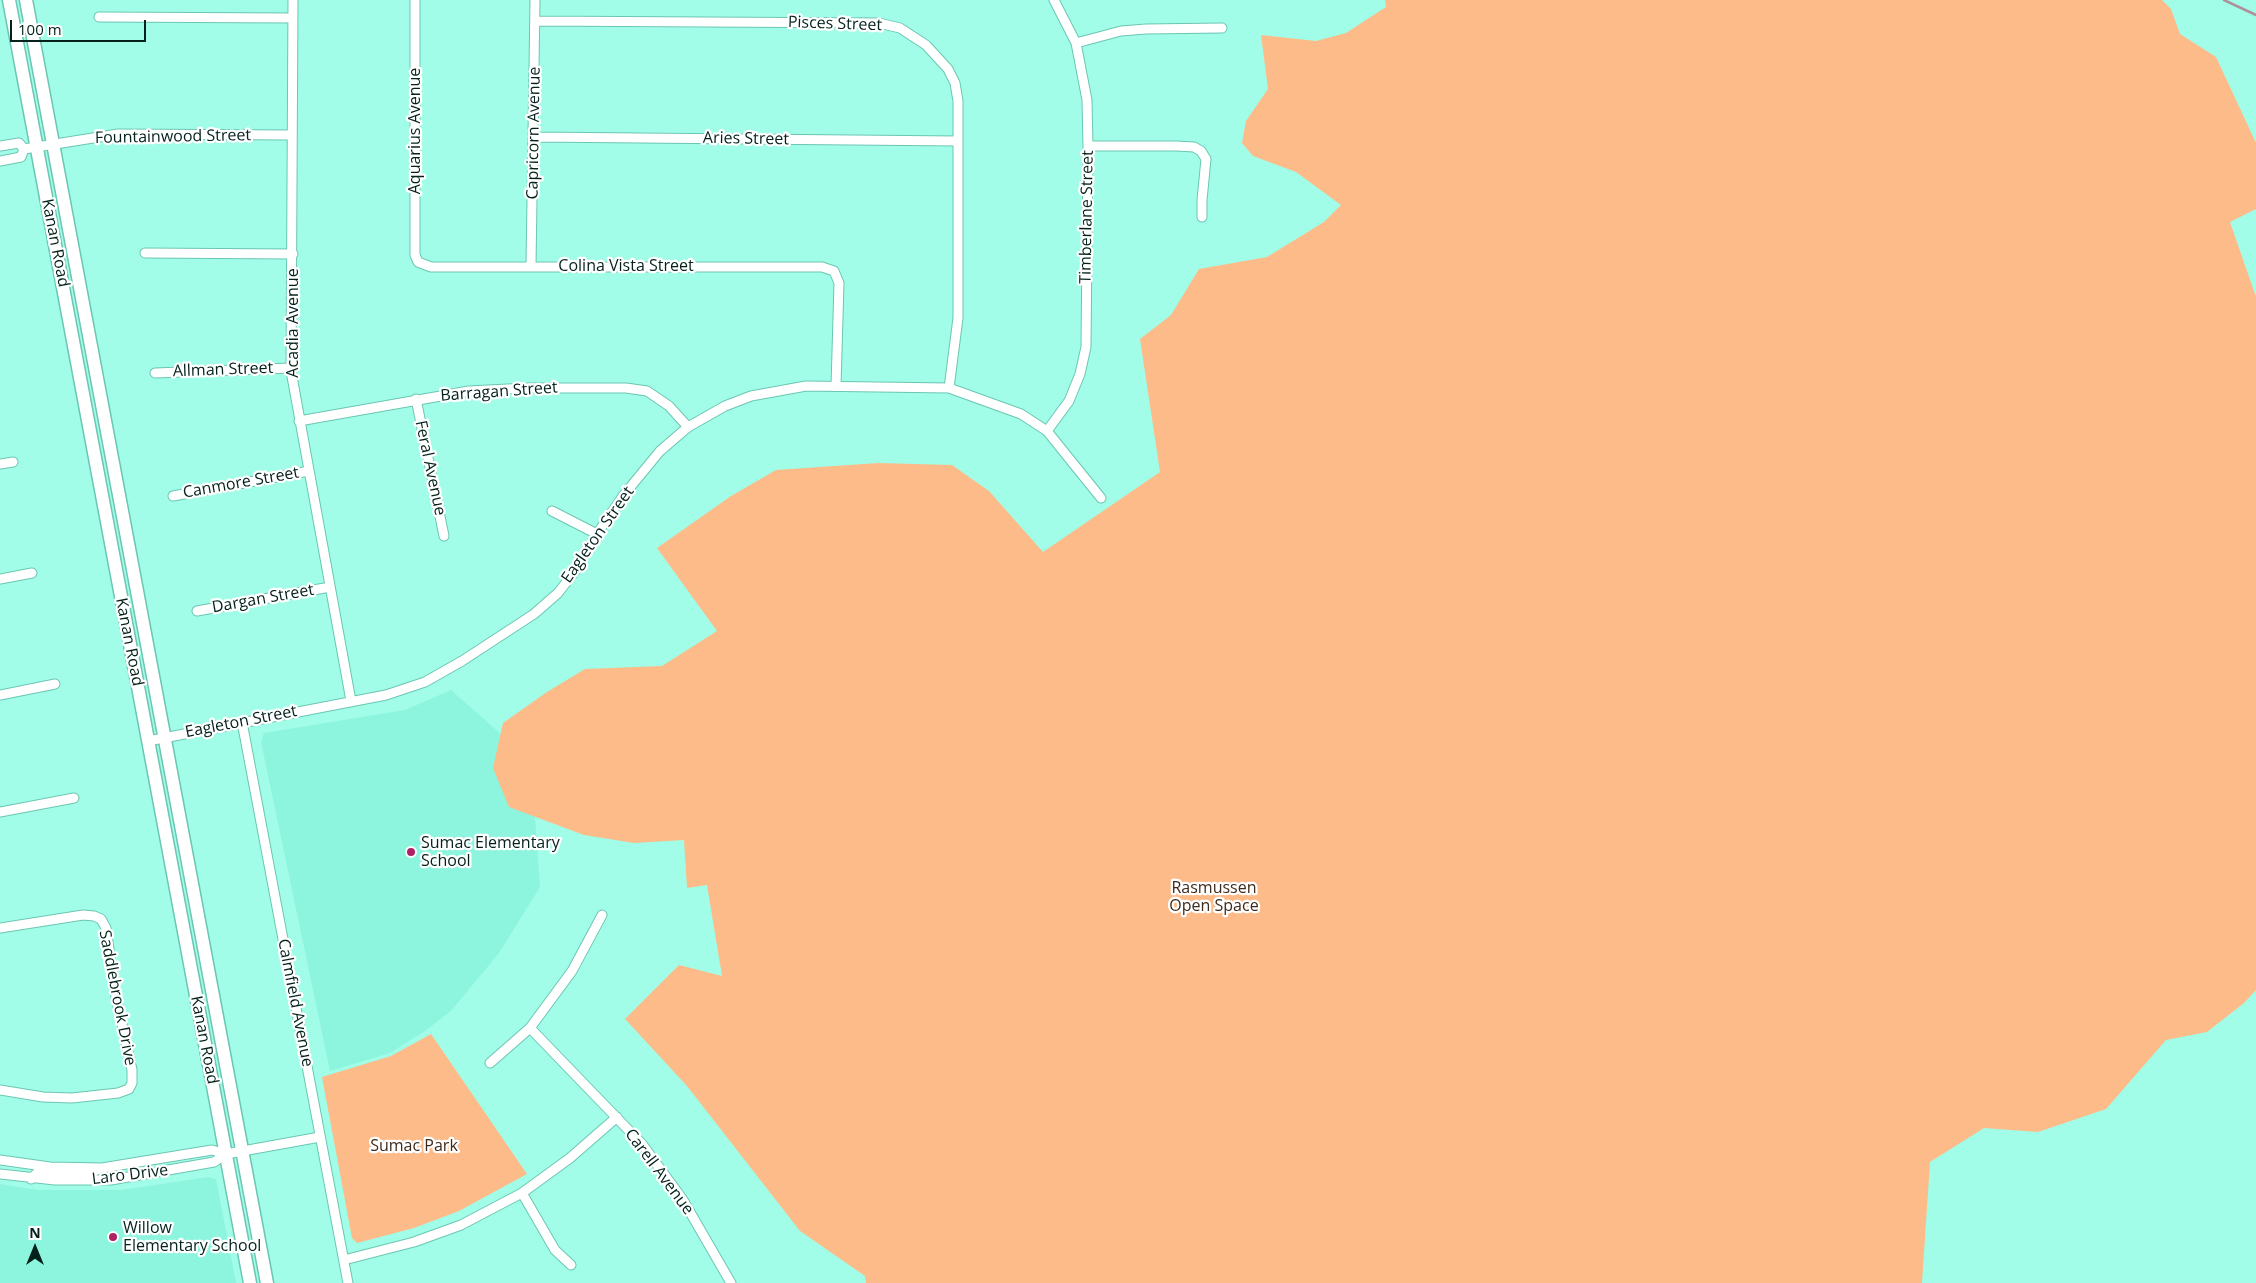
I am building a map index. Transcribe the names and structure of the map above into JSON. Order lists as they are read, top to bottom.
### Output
{
  "streets": {
    "main road": ["Kanan Road"],
    "street": [
      "Pisces Street",
      "Aquarius Avenue",
      "Capricorn Avenue",
      "Fountainwood Street",
      "Aries Street",
      "Timberlane Street",
      "Colina Vista Street",
      "Acadia Avenue",
      "Allman Street",
      "Barragan Street",
      "Feral Avenue",
      "Canmore Street",
      "Eagleton Street",
      "Dargan Street",
      "Saddlebrook Drive",
      "Calmfield Avenue",
      "Carell Avenue",
      "Laro Drive"
    ]
  },
  "crossings": [
    ["Pisces Street", "Capricorn Avenue"],
    ["Pisces Street", "Aries Street"],
    ["Pisces Street", "Eagleton Street"],
    ["Aquarius Avenue", "Colina Vista Street"],
    ["Capricorn Avenue", "Aries Street"],
    ["Capricorn Avenue", "Colina Vista Street"],
    ["Fountainwood Street", "Kanan Road"],
    ["Fountainwood Street", "Acadia Avenue"],
    ["Timberlane Street", "Eagleton Street"],
    ["Kanan Road", "Eagleton Street"],
    ["Kanan Road", "Laro Drive"],
    ["Colina Vista Street", "Eagleton Street"],
    ["Acadia Avenue", "Allman Street"],
    ["Acadia Avenue", "Barragan Street"],
    ["Acadia Avenue", "Canmore Street"],
    ["Acadia Avenue", "Eagleton Street"],
    ["Acadia Avenue", "Dargan Street"],
    ["Barragan Street", "Feral Avenue"],
    ["Barragan Street", "Eagleton Street"],
    ["Eagleton Street", "Calmfield Avenue"],
    ["Calmfield Avenue", "Laro Drive"]
  ],
  "parks": ["Rasmussen Open Space", "Sumac Park"],
  "places": ["Sumac Elementary School", "Willow Elementary School"],
  "scale_bar": "100 m",
  "north": "top"
}
